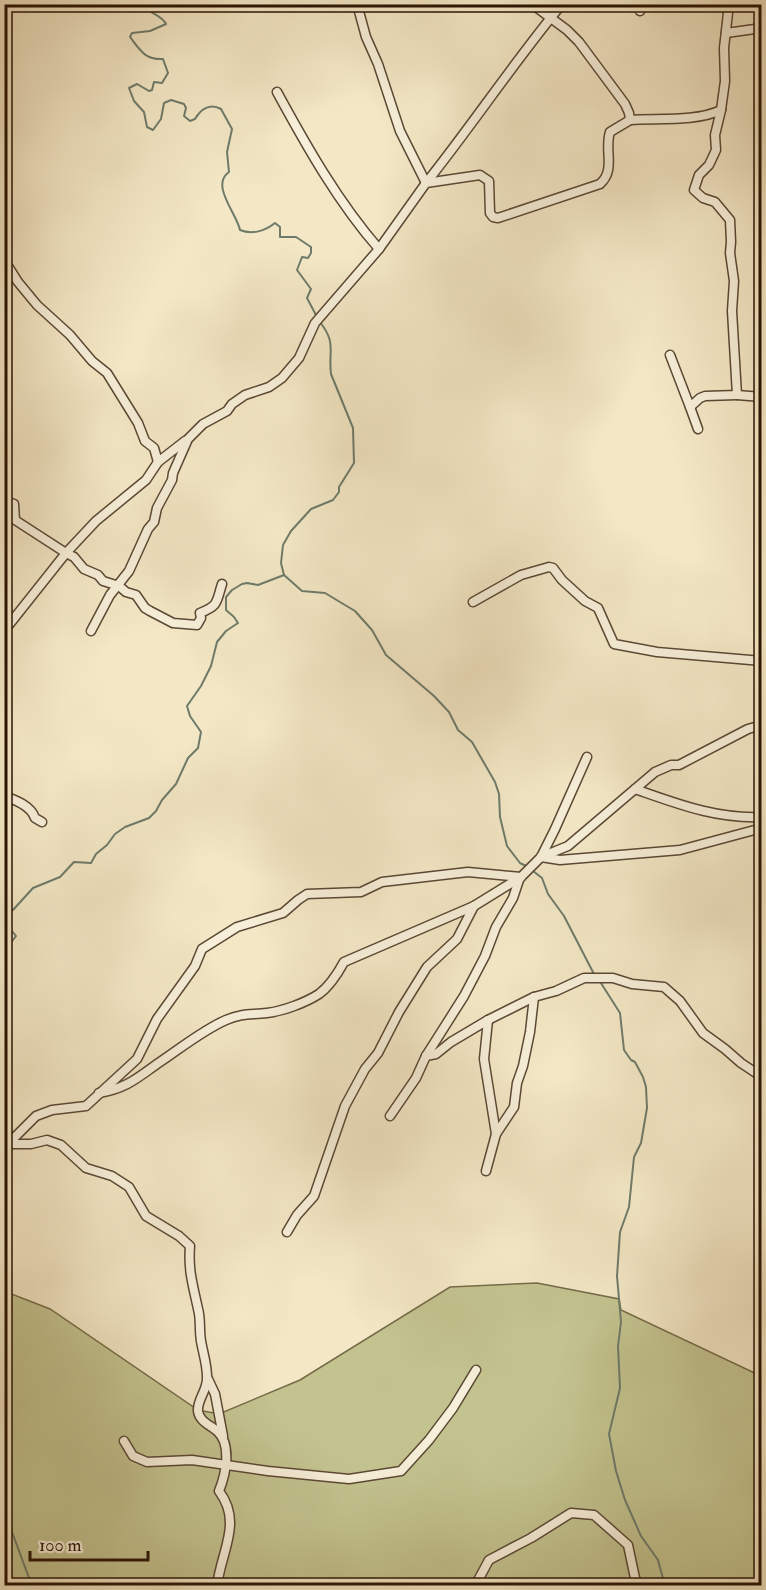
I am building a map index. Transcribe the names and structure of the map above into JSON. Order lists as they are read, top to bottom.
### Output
{
  "scale_bar": "100 m"
}
